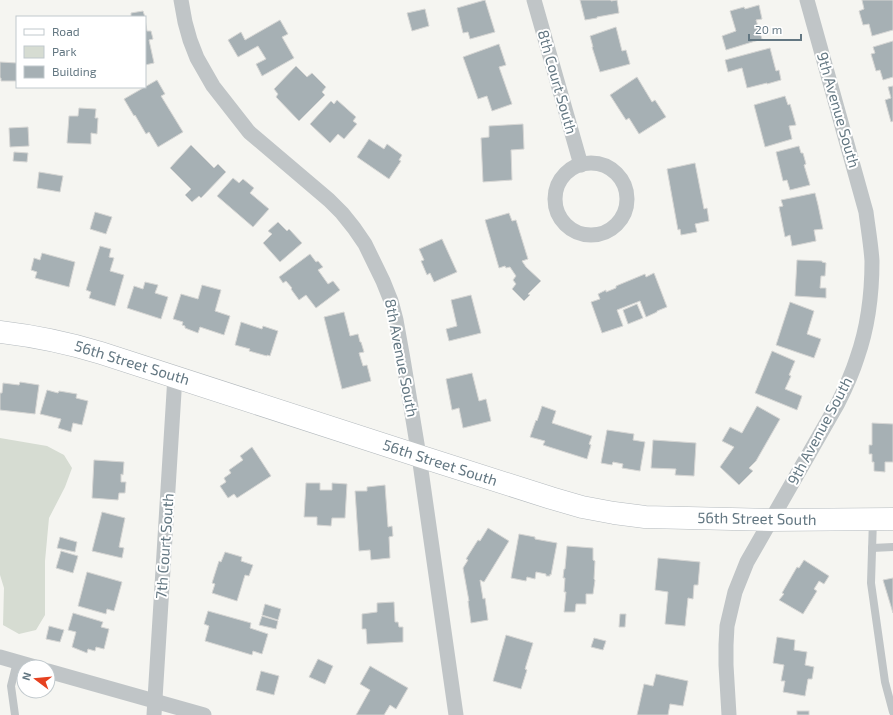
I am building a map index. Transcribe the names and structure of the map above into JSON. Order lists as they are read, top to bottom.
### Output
{
  "streets": {
    "street": [
      "8th Court South",
      "9th Avenue South",
      "8th Avenue South",
      "56th Street South",
      "7th Court South"
    ]
  },
  "crossings": [
    ["9th Avenue South", "56th Street South"],
    ["8th Avenue South", "56th Street South"],
    ["56th Street South", "7th Court South"]
  ],
  "legend": ["Road", "Park", "Building"],
  "scale_bar": "20 m",
  "north": "left"
}
